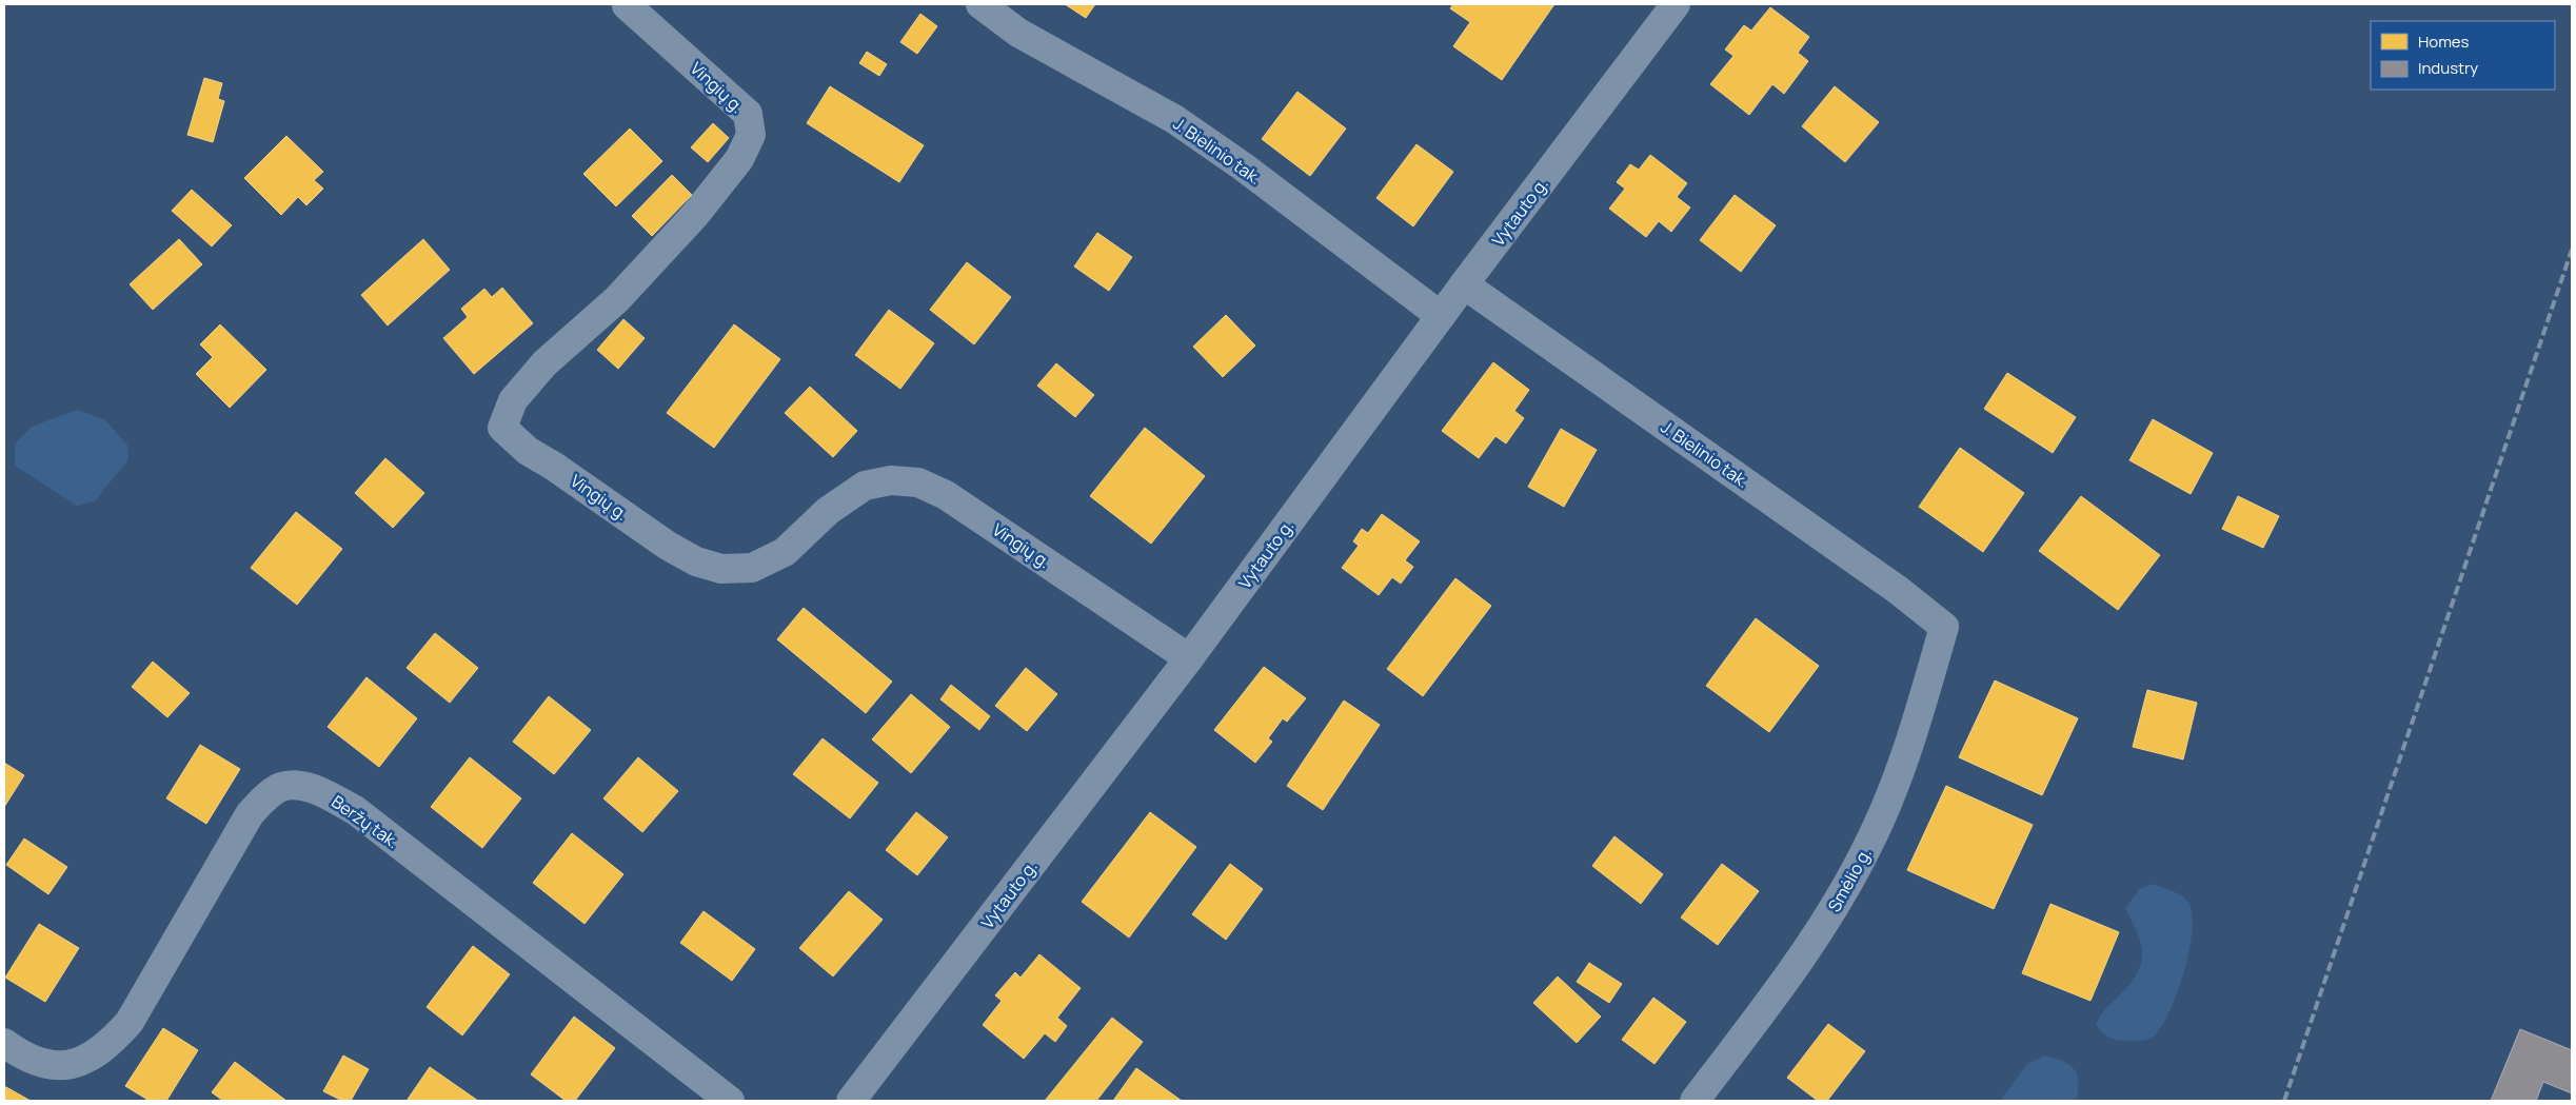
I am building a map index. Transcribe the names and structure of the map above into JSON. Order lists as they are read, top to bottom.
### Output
{
  "streets": {
    "street": [
      "Vingių g.",
      "J. Bielinio tak.",
      "Vytauto g.",
      "Beržų tak.",
      "Smėlio g."
    ]
  },
  "crossings": [
    ["Vingių g.", "Vytauto g."],
    ["J. Bielinio tak.", "Vytauto g."],
    ["J. Bielinio tak.", "Smėlio g."]
  ],
  "legend": ["Homes", "Industry"]
}
